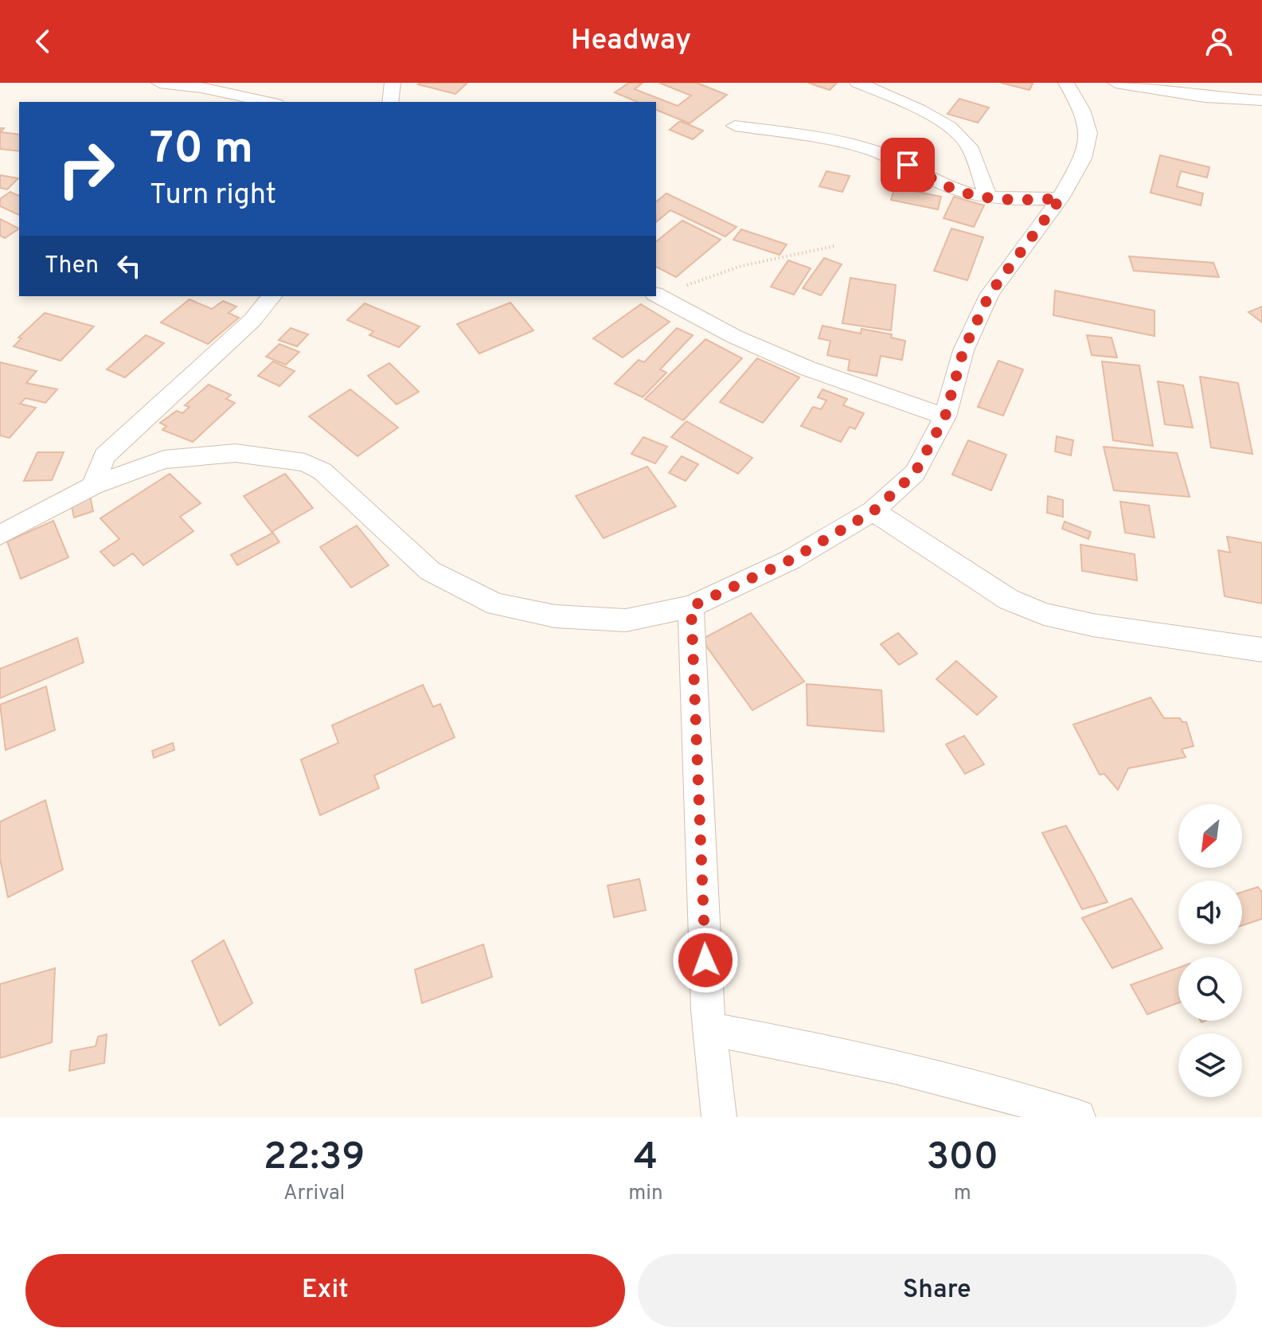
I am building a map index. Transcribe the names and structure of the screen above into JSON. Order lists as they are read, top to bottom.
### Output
{
  "north": "bottom left",
  "page": {
    "header": "Headway",
    "turn": ["70 m", "Turn right"],
    "then": "Then",
    "eta": [
      "22:39",
      "Arrival",
      "4",
      "min",
      "300",
      "m"
    ],
    "buttons": ["Exit", "Share"]
  }
}
